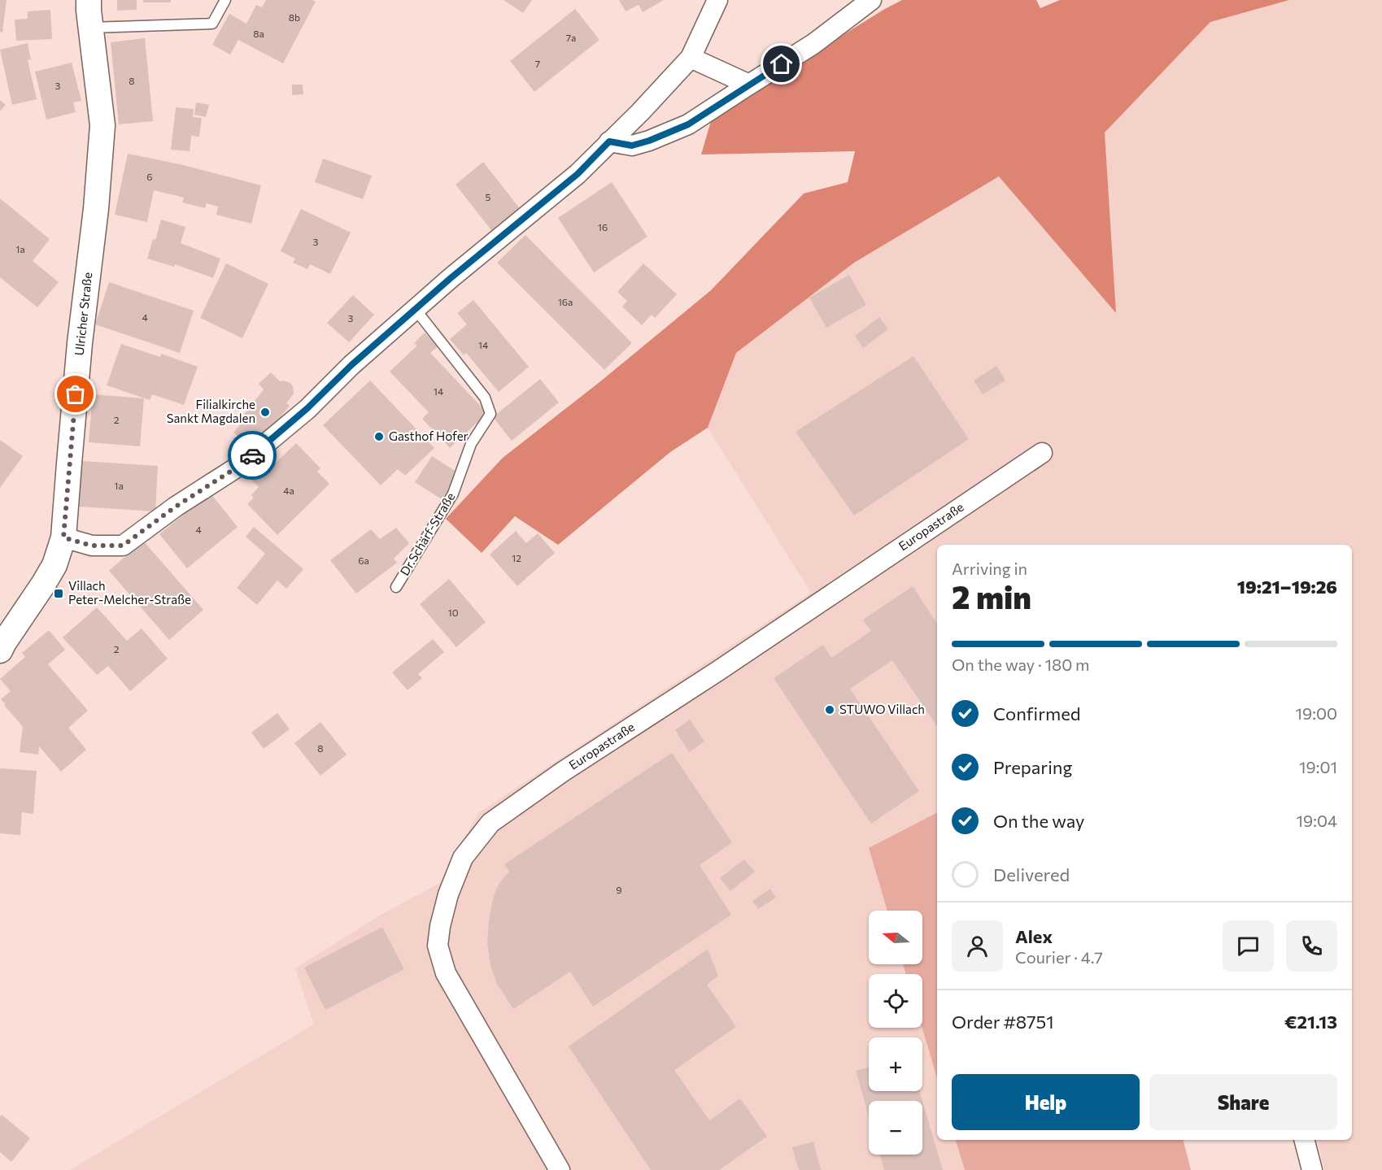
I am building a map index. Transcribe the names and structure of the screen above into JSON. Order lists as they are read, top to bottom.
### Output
{
  "streets": {
    "street": ["Ulricher Straße", "Europastraße"],
    "lane": ["Dr.Schärf-Straße"]
  },
  "places": {
    "other": ["Filialkirche Sankt Magdalen", "Gasthof Hofer", "STUWO Villach"],
    "transit": ["Villach Peter-Melcher-Straße"]
  },
  "house_numbers": [
    "8b",
    "8a",
    "7a",
    "7",
    "8",
    "3",
    "6",
    "5",
    "16",
    "3",
    "1a",
    "16a",
    "4",
    "3",
    "14",
    "14",
    "2",
    "1a",
    "4a",
    "4",
    "12",
    "6a",
    "10",
    "2",
    "8",
    "9"
  ],
  "north": "left",
  "page": {
    "heading": ["2 min", "Arriving in", "19:21–19:26"],
    "panel": [
      "Alex",
      "Courier · 4.7",
      "Order #8751",
      "€21.13"
    ],
    "bar": "On the way · 180 m",
    "list": [
      ["Confirmed", "19:00"],
      ["Preparing", "19:01"],
      ["On the way", "19:04"],
      "Delivered"
    ],
    "map_buttons": ["+", "−"],
    "buttons": ["Help", "Share"]
  }
}
